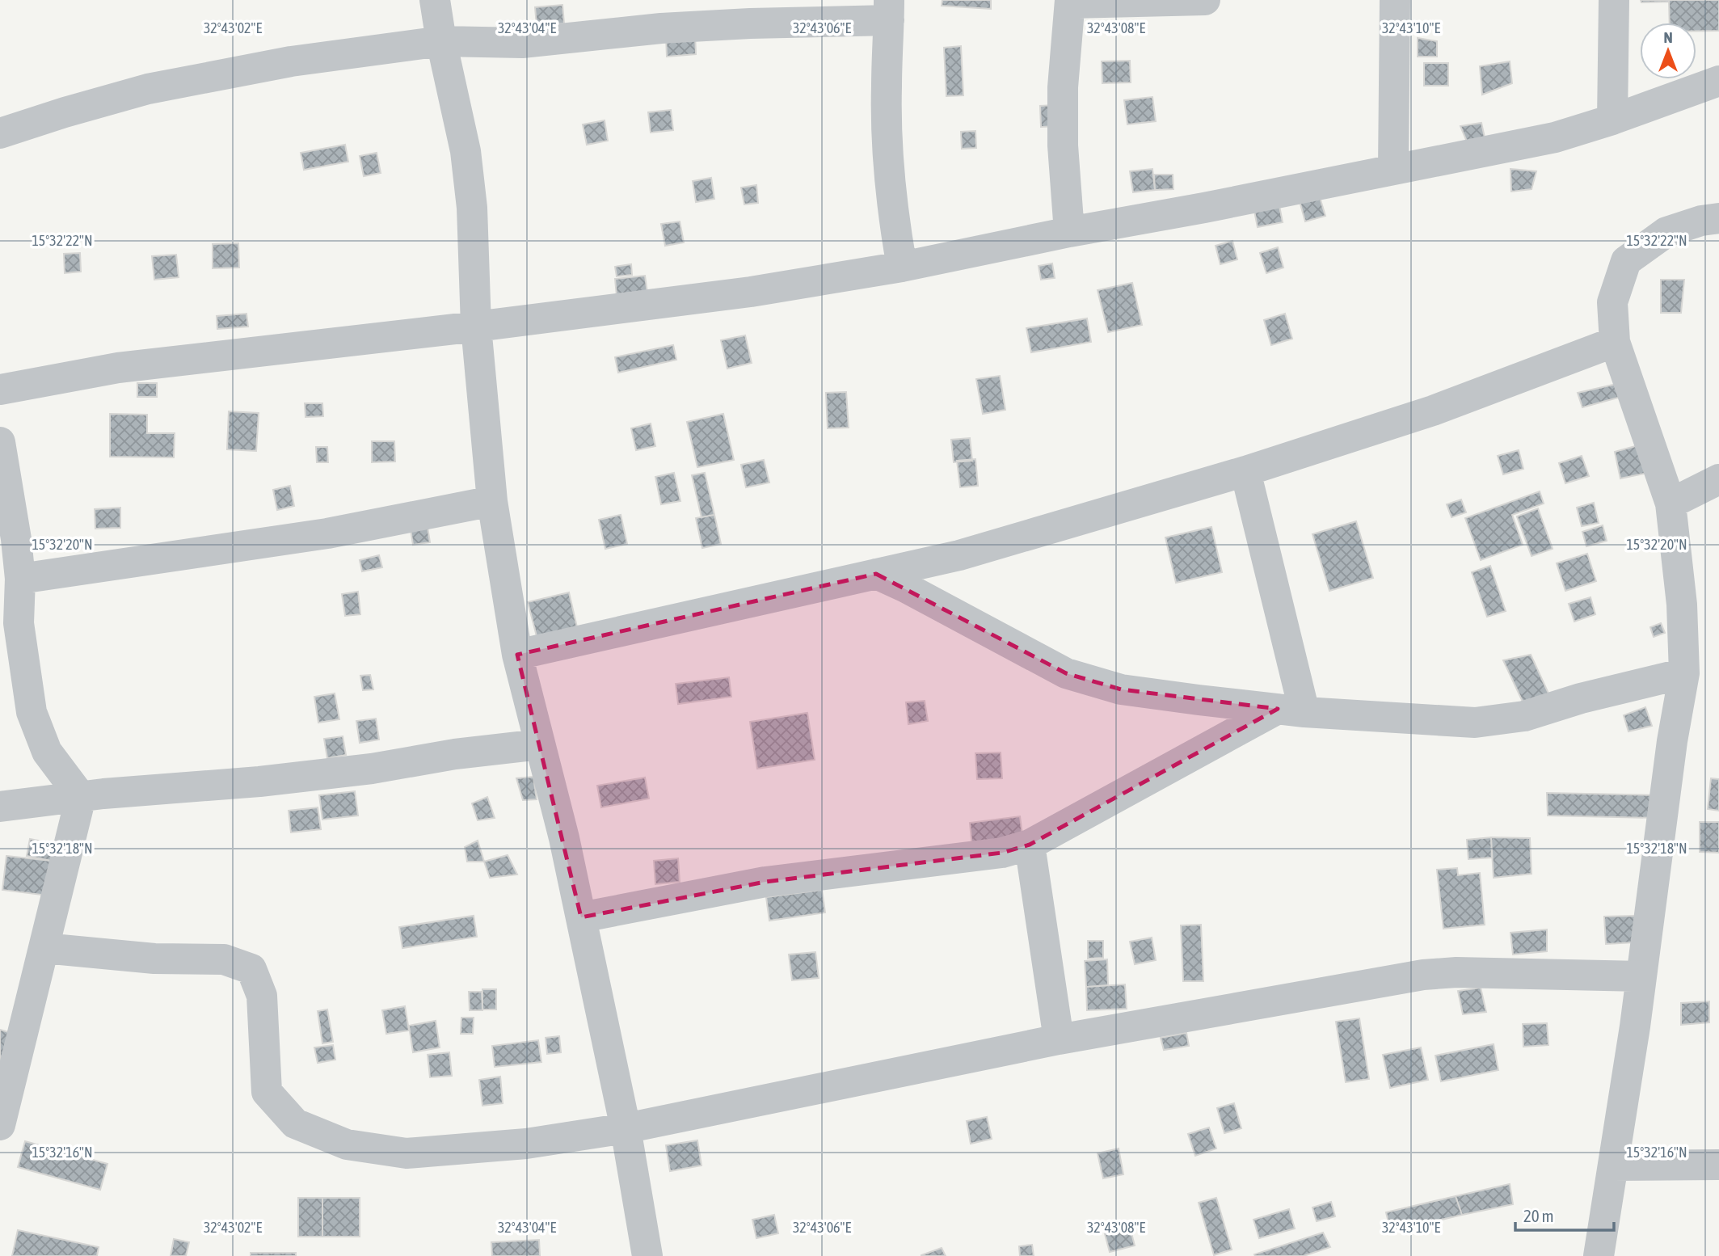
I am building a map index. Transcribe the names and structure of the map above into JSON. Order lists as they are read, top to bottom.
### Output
{
  "scale_bar": "20 m",
  "north": "top",
  "coordinates": [
    "32°43'02\"E",
    "32°43'04\"E",
    "32°43'06\"E",
    "32°43'08\"E",
    "32°43'10\"E",
    "15°32'22\"N",
    "15°32'20\"N",
    "15°32'18\"N",
    "15°32'16\"N"
  ]
}
